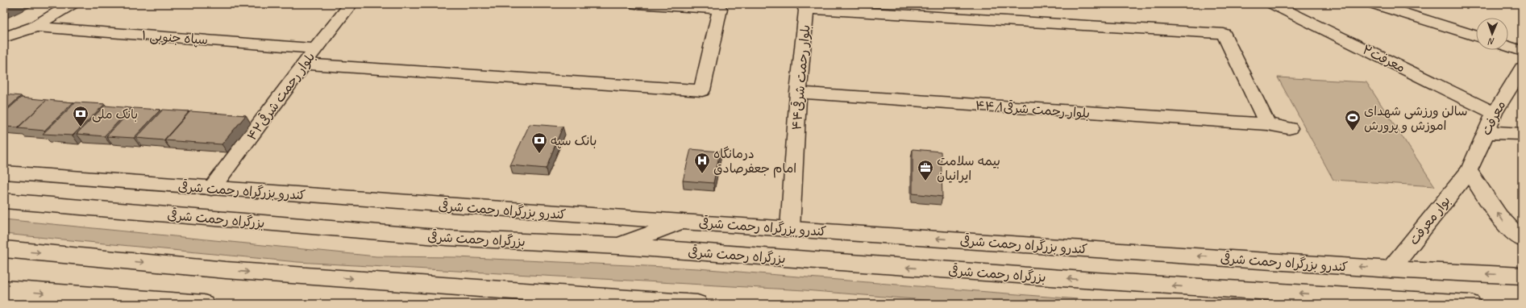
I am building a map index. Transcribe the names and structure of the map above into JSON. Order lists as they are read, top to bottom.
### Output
{
  "streets": {
    "main road": [
      "۱ سپاه جنوبی",
      "معرفت۲",
      "۴۴بلوار رحمت شرقی",
      "بلوار رحمت شرقی۴۲",
      "بلوار رحمت شرقی۴۴/۱",
      "معرفت",
      "کندرو بزرگراه رحمت شرقی",
      "بزرگراه رحمت شرقی",
      "بوار معرفت"
    ]
  },
  "crossings": [
    ["۱ سپاه جنوبی", "بلوار رحمت شرقی۴۲"],
    ["معرفت۲", "معرفت"],
    ["۴۴بلوار رحمت شرقی", "بلوار رحمت شرقی۴۴/۱"],
    ["۴۴بلوار رحمت شرقی", "کندرو بزرگراه رحمت شرقی"],
    ["بلوار رحمت شرقی۴۲", "کندرو بزرگراه رحمت شرقی"],
    ["معرفت", "بوار معرفت"],
    ["کندرو بزرگراه رحمت شرقی", "بوار معرفت"]
  ],
  "one_way": ["کندرو بزرگراه رحمت شرقی", "بزرگراه رحمت شرقی"],
  "places": {
    "bank": ["بانک ملی", "بانک سپه"],
    "sports": ["سالن ورزشی شهدای اموزش و پرورش"],
    "hospital": ["درمانگاه امام جعفرصادق"],
    "office": ["بیمه سلامت ایرانیان"]
  },
  "north": "bottom"
}
